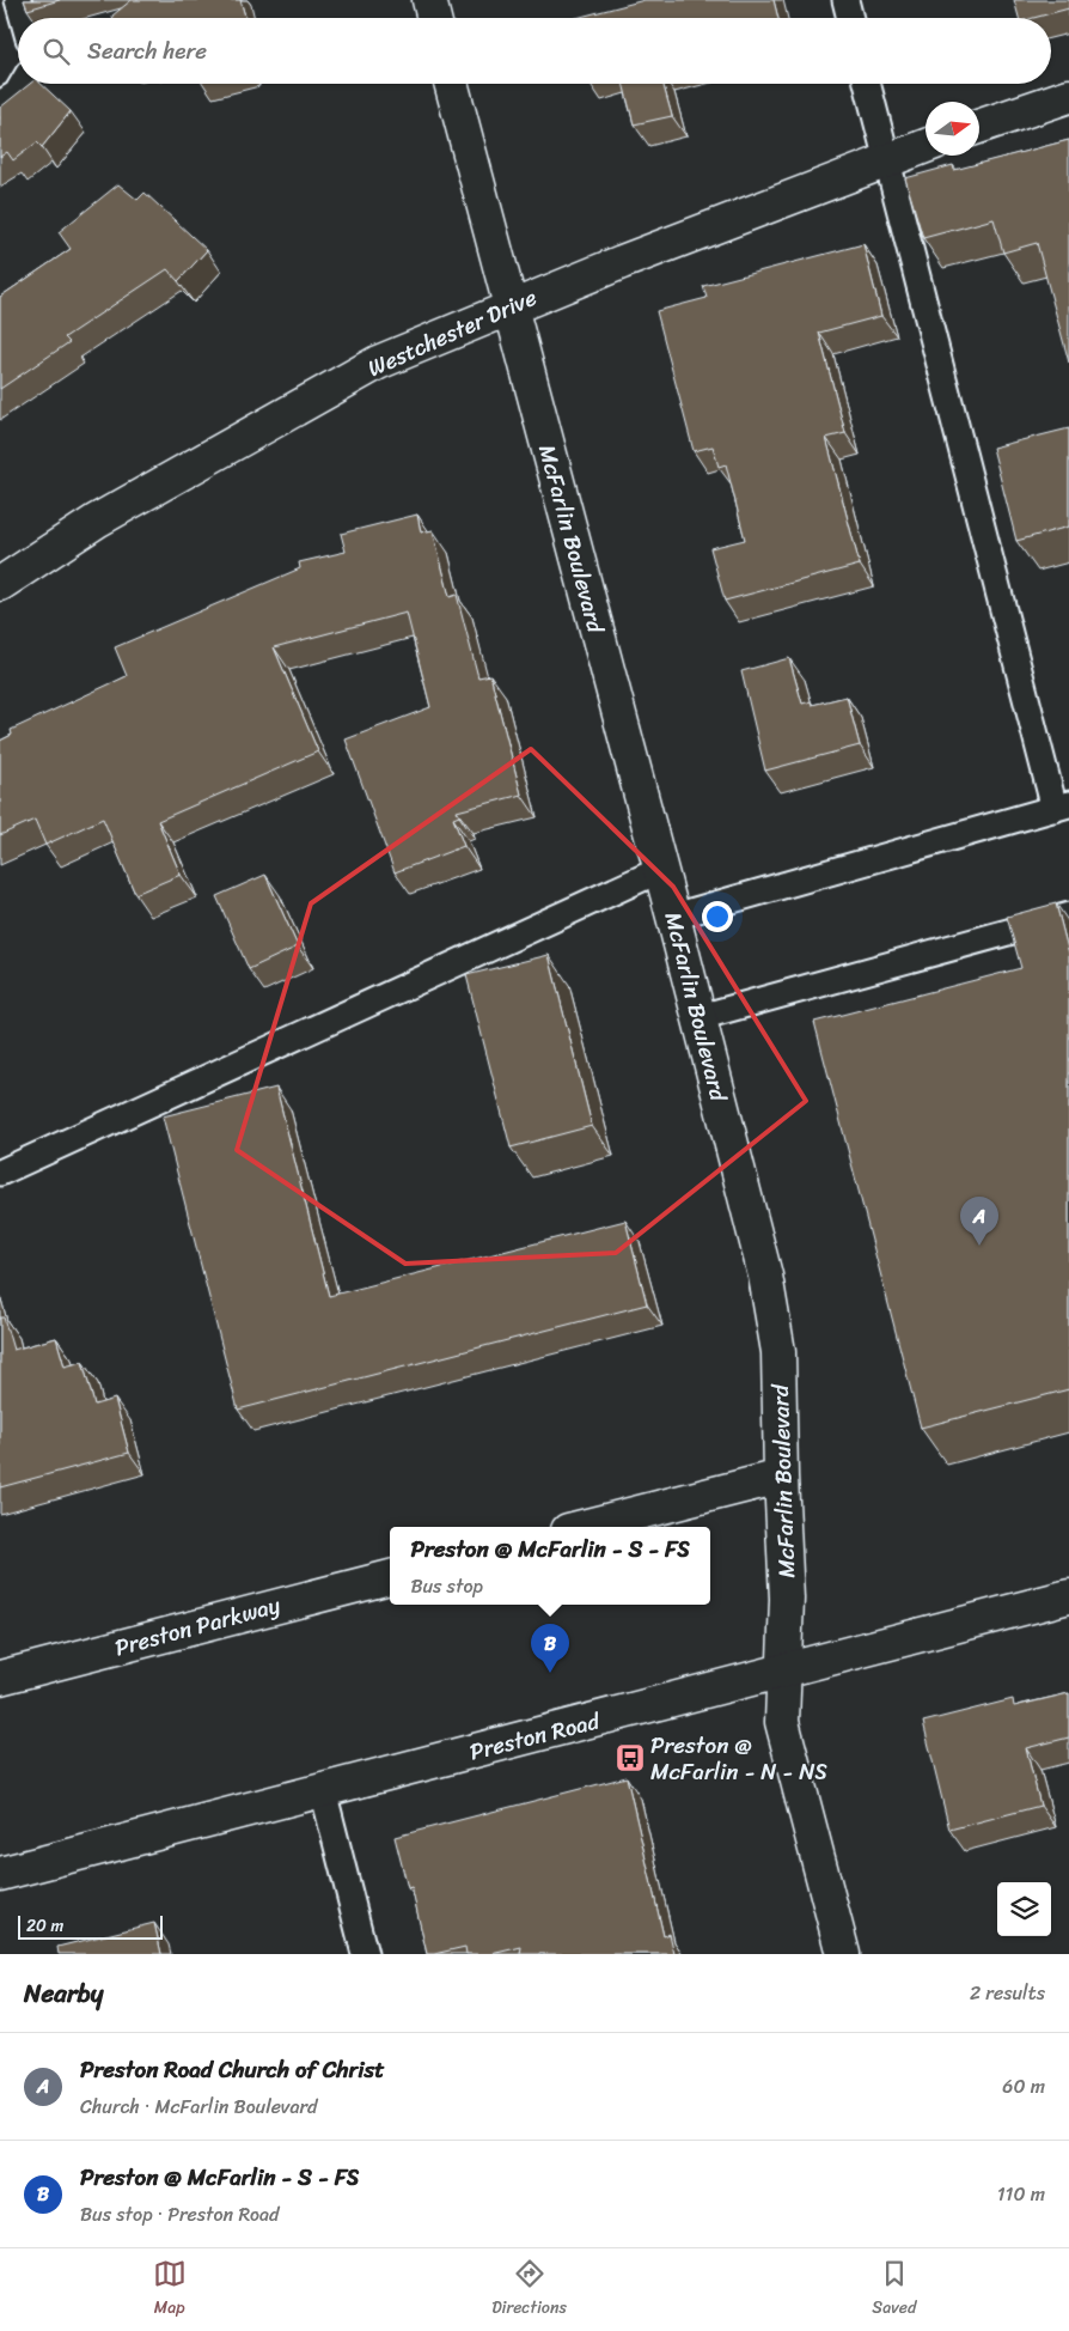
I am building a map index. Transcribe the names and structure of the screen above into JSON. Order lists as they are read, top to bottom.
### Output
{
  "streets": {
    "street": [
      "Westchester Drive",
      "McFarlin Boulevard",
      "Preston Parkway",
      "Preston Road"
    ]
  },
  "crossings": [
    ["Westchester Drive", "McFarlin Boulevard"],
    ["McFarlin Boulevard", "Preston Road"]
  ],
  "places": {
    "bus stop": ["Preston @ McFarlin - N - NS"]
  },
  "scale_bar": "20 m",
  "north": "right",
  "page": {
    "search": "Search here",
    "pins": ["A", "B"],
    "popup": ["Preston @ McFarlin - S - FS", "Bus stop"],
    "scale": "20 m",
    "heading": ["Nearby", "2 results"],
    "list": [
      {
        "mark": "A",
        "name": "Preston Road Church of Christ",
        "note": "Church · McFarlin Boulevard",
        "value": "60 m"
      },
      {
        "mark": "B",
        "name": "Preston @ McFarlin - S - FS",
        "note": "Bus stop · Preston Road",
        "value": "110 m"
      }
    ],
    "nav": ["Map", "Directions", "Saved"]
  }
}
